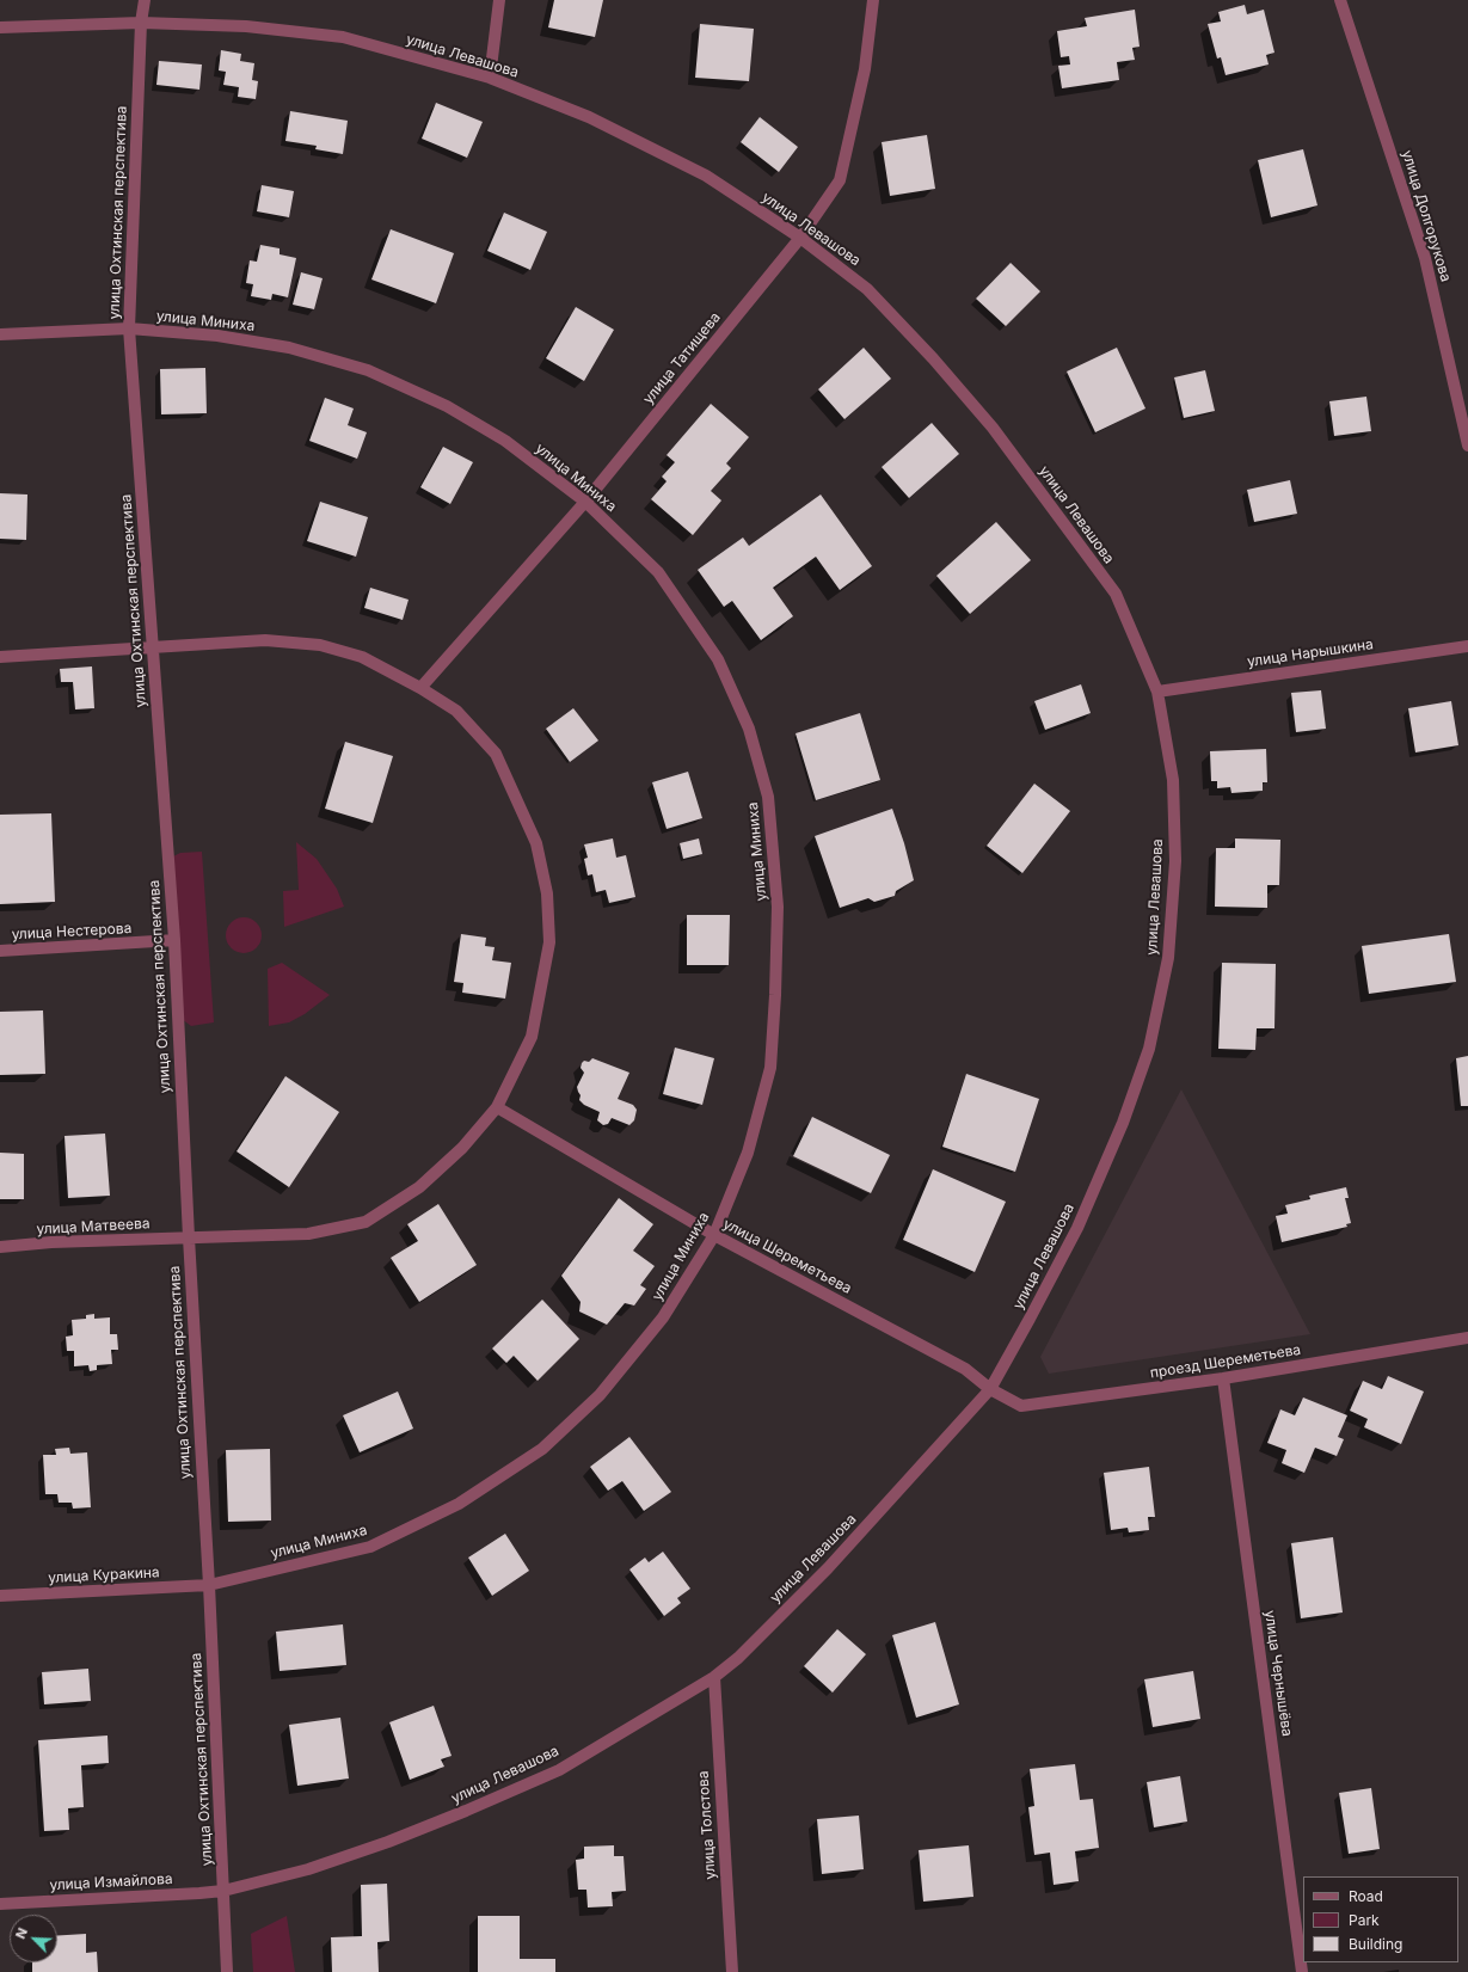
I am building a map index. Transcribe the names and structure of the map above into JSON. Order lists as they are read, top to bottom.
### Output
{
  "streets": {
    "street": [
      "улица Левашова",
      "улица Охтинская перспектива",
      "улица Долгорукова",
      "улица Миниха",
      "улица Татищева",
      "улица Нарышкина",
      "улица Нестерова",
      "улица Матвеева",
      "улица Шереметьева",
      "проезд Шереметьева",
      "улица Куракина",
      "улица Чернышёва",
      "улица Толстова",
      "улица Измайлова"
    ]
  },
  "crossings": [
    ["улица Левашова", "улица Охтинская перспектива"],
    ["улица Левашова", "улица Татищева"],
    ["улица Левашова", "улица Нарышкина"],
    ["улица Левашова", "улица Шереметьева"],
    ["улица Левашова", "проезд Шереметьева"],
    ["улица Левашова", "улица Толстова"],
    ["улица Левашова", "улица Измайлова"],
    ["улица Охтинская перспектива", "улица Миниха"],
    ["улица Охтинская перспектива", "улица Нестерова"],
    ["улица Охтинская перспектива", "улица Матвеева"],
    ["улица Охтинская перспектива", "улица Куракина"],
    ["улица Охтинская перспектива", "улица Измайлова"],
    ["улица Миниха", "улица Татищева"],
    ["улица Миниха", "улица Шереметьева"],
    ["улица Миниха", "улица Куракина"],
    ["улица Татищева", "улица Матвеева"],
    ["улица Матвеева", "улица Шереметьева"],
    ["улица Шереметьева", "проезд Шереметьева"],
    ["проезд Шереметьева", "улица Чернышёва"]
  ],
  "legend": ["Road", "Park", "Building"],
  "north": "top left"
}
